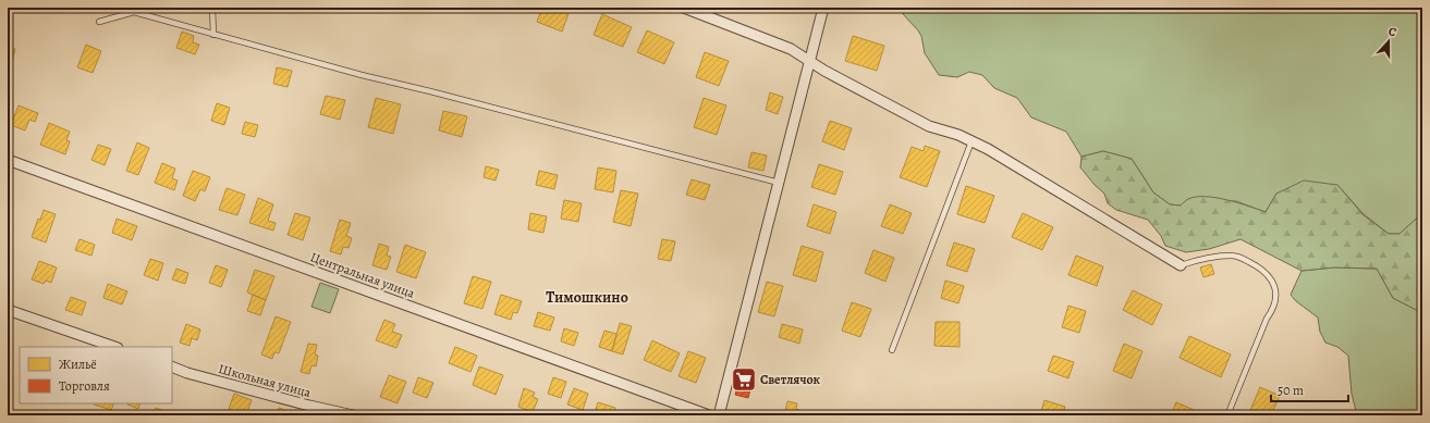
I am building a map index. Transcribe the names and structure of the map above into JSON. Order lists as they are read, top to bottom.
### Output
{
  "streets": {
    "street": ["Центральная улица", "Школьная улица"]
  },
  "districts": ["Тимошкино"],
  "places": {
    "supermarket": ["Светлячок"]
  },
  "legend": ["Жильё", "Торговля"],
  "scale_bar": "50 m",
  "north": "top"
}
